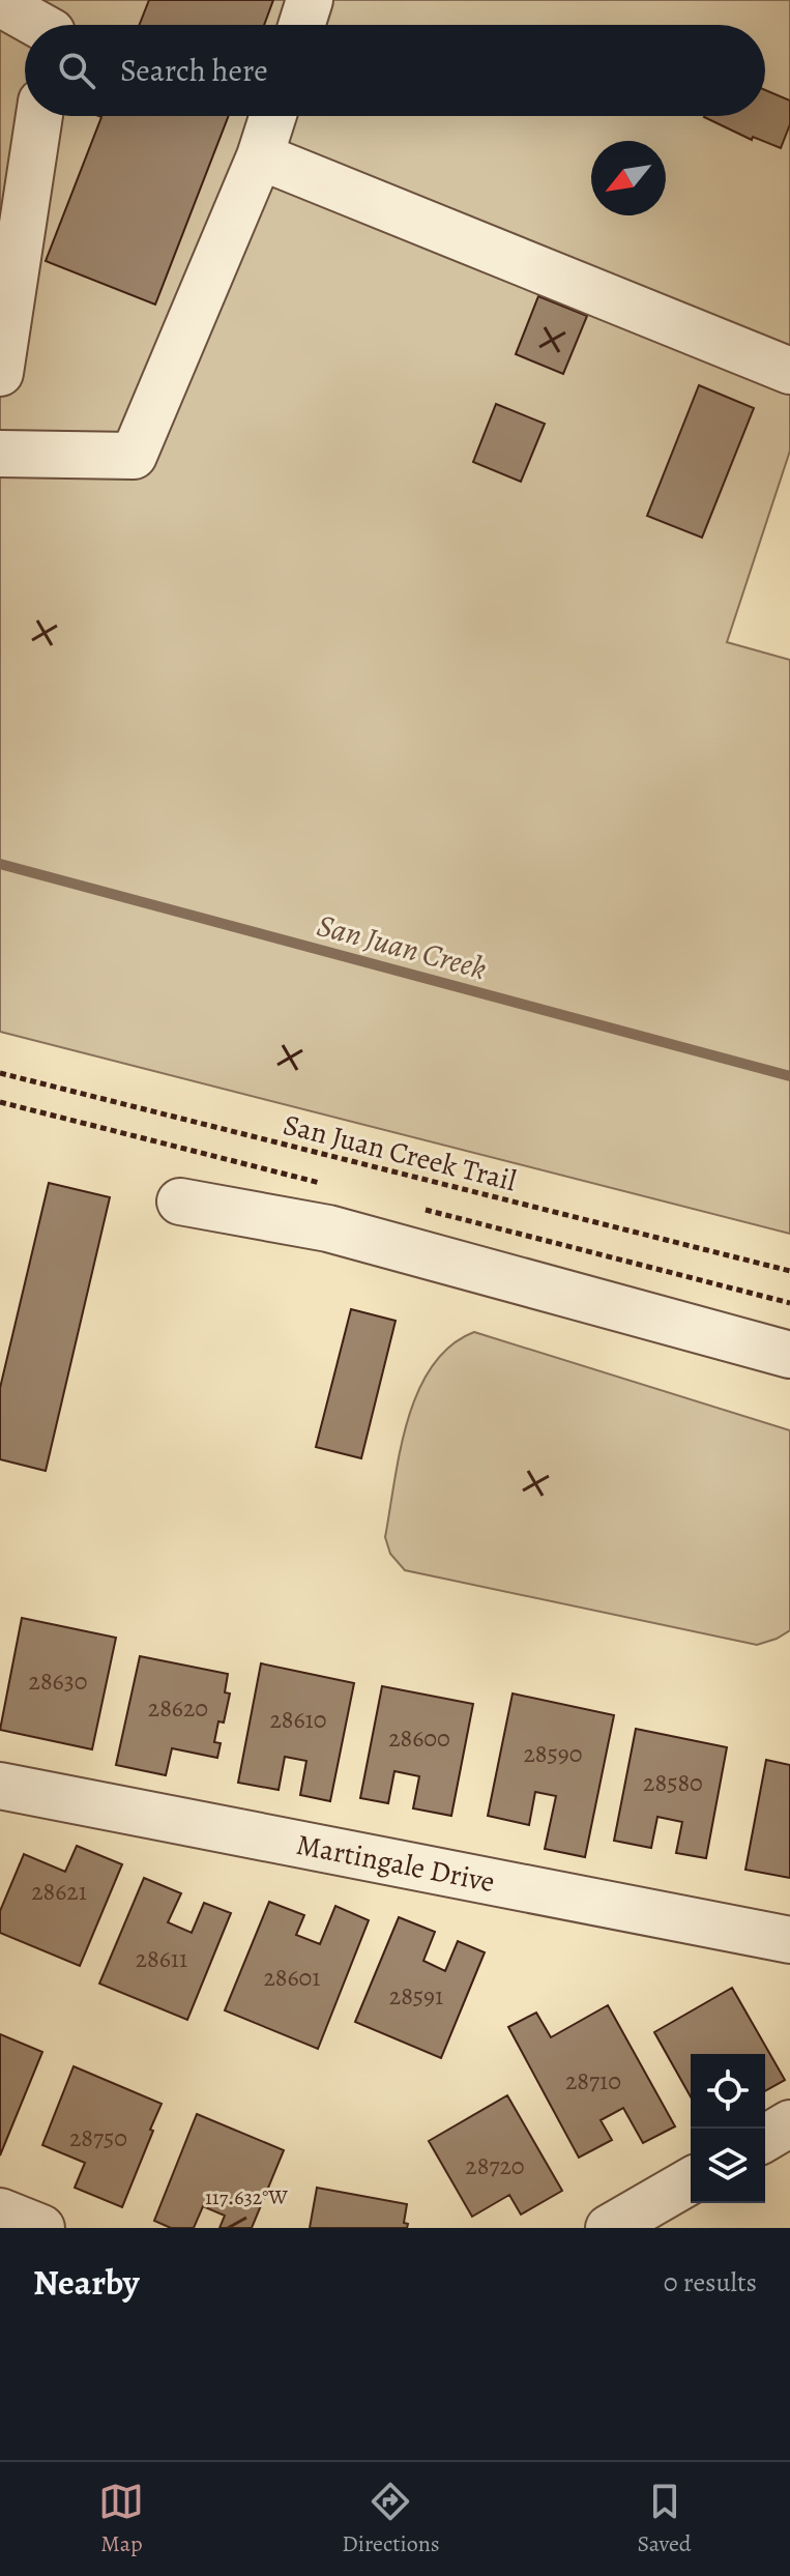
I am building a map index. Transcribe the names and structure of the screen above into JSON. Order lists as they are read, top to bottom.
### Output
{
  "streets": {
    "street": ["Martingale Drive"],
    "path": ["San Juan Creek Trail"]
  },
  "water": ["San Juan Creek"],
  "house_numbers": [
    "28630",
    "28620",
    "28610",
    "28600",
    "28590",
    "28580",
    "28621",
    "28611",
    "28601",
    "28591",
    "28710",
    "28750",
    "28720"
  ],
  "north": "bottom left",
  "page": {
    "search": "Search here",
    "heading": ["Nearby", "0 results"],
    "nav": ["Map", "Directions", "Saved"]
  },
  "coordinates": ["117.632°W"]
}
